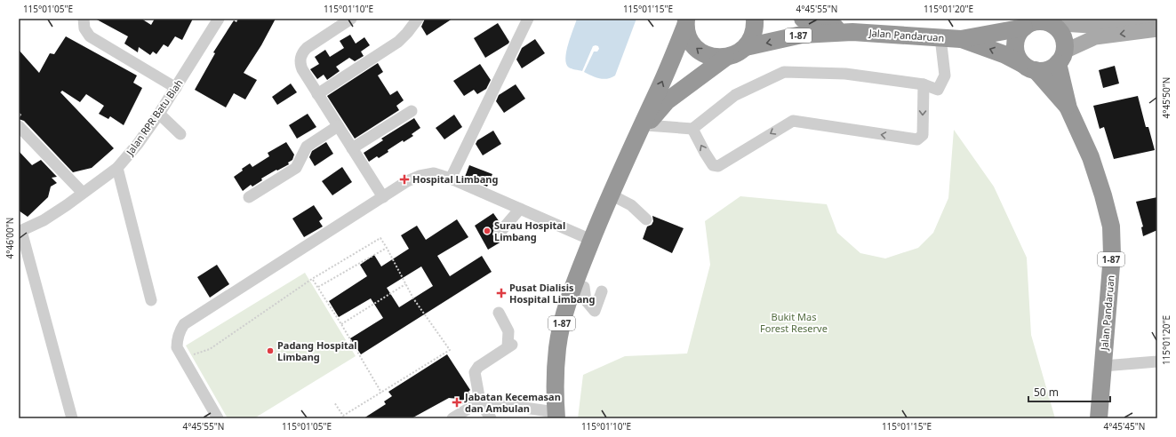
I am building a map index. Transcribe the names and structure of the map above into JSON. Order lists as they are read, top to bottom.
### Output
{
  "streets": {
    "highway": ["1-87", "Jalan Pandaruan"],
    "street": ["Jalan RPR Batu Biah"]
  },
  "parks": ["Bukit Mas Forest Reserve"],
  "places": {
    "health": ["Hospital Limbang", "Pusat Dialisis Hospital Limbang", "Jabatan Kecemasan dan Ambulan"],
    "other": ["Surau Hospital Limbang", "Padang Hospital Limbang"]
  },
  "scale_bar": "50 m",
  "coordinates": [
    "115°01'05\"E",
    "115°01'10\"E",
    "115°01'15\"E",
    "4°45'55\"N",
    "115°01'20\"E",
    "4°45'50\"N",
    "4°46'00\"N",
    "4°45'45\"N"
  ]
}
